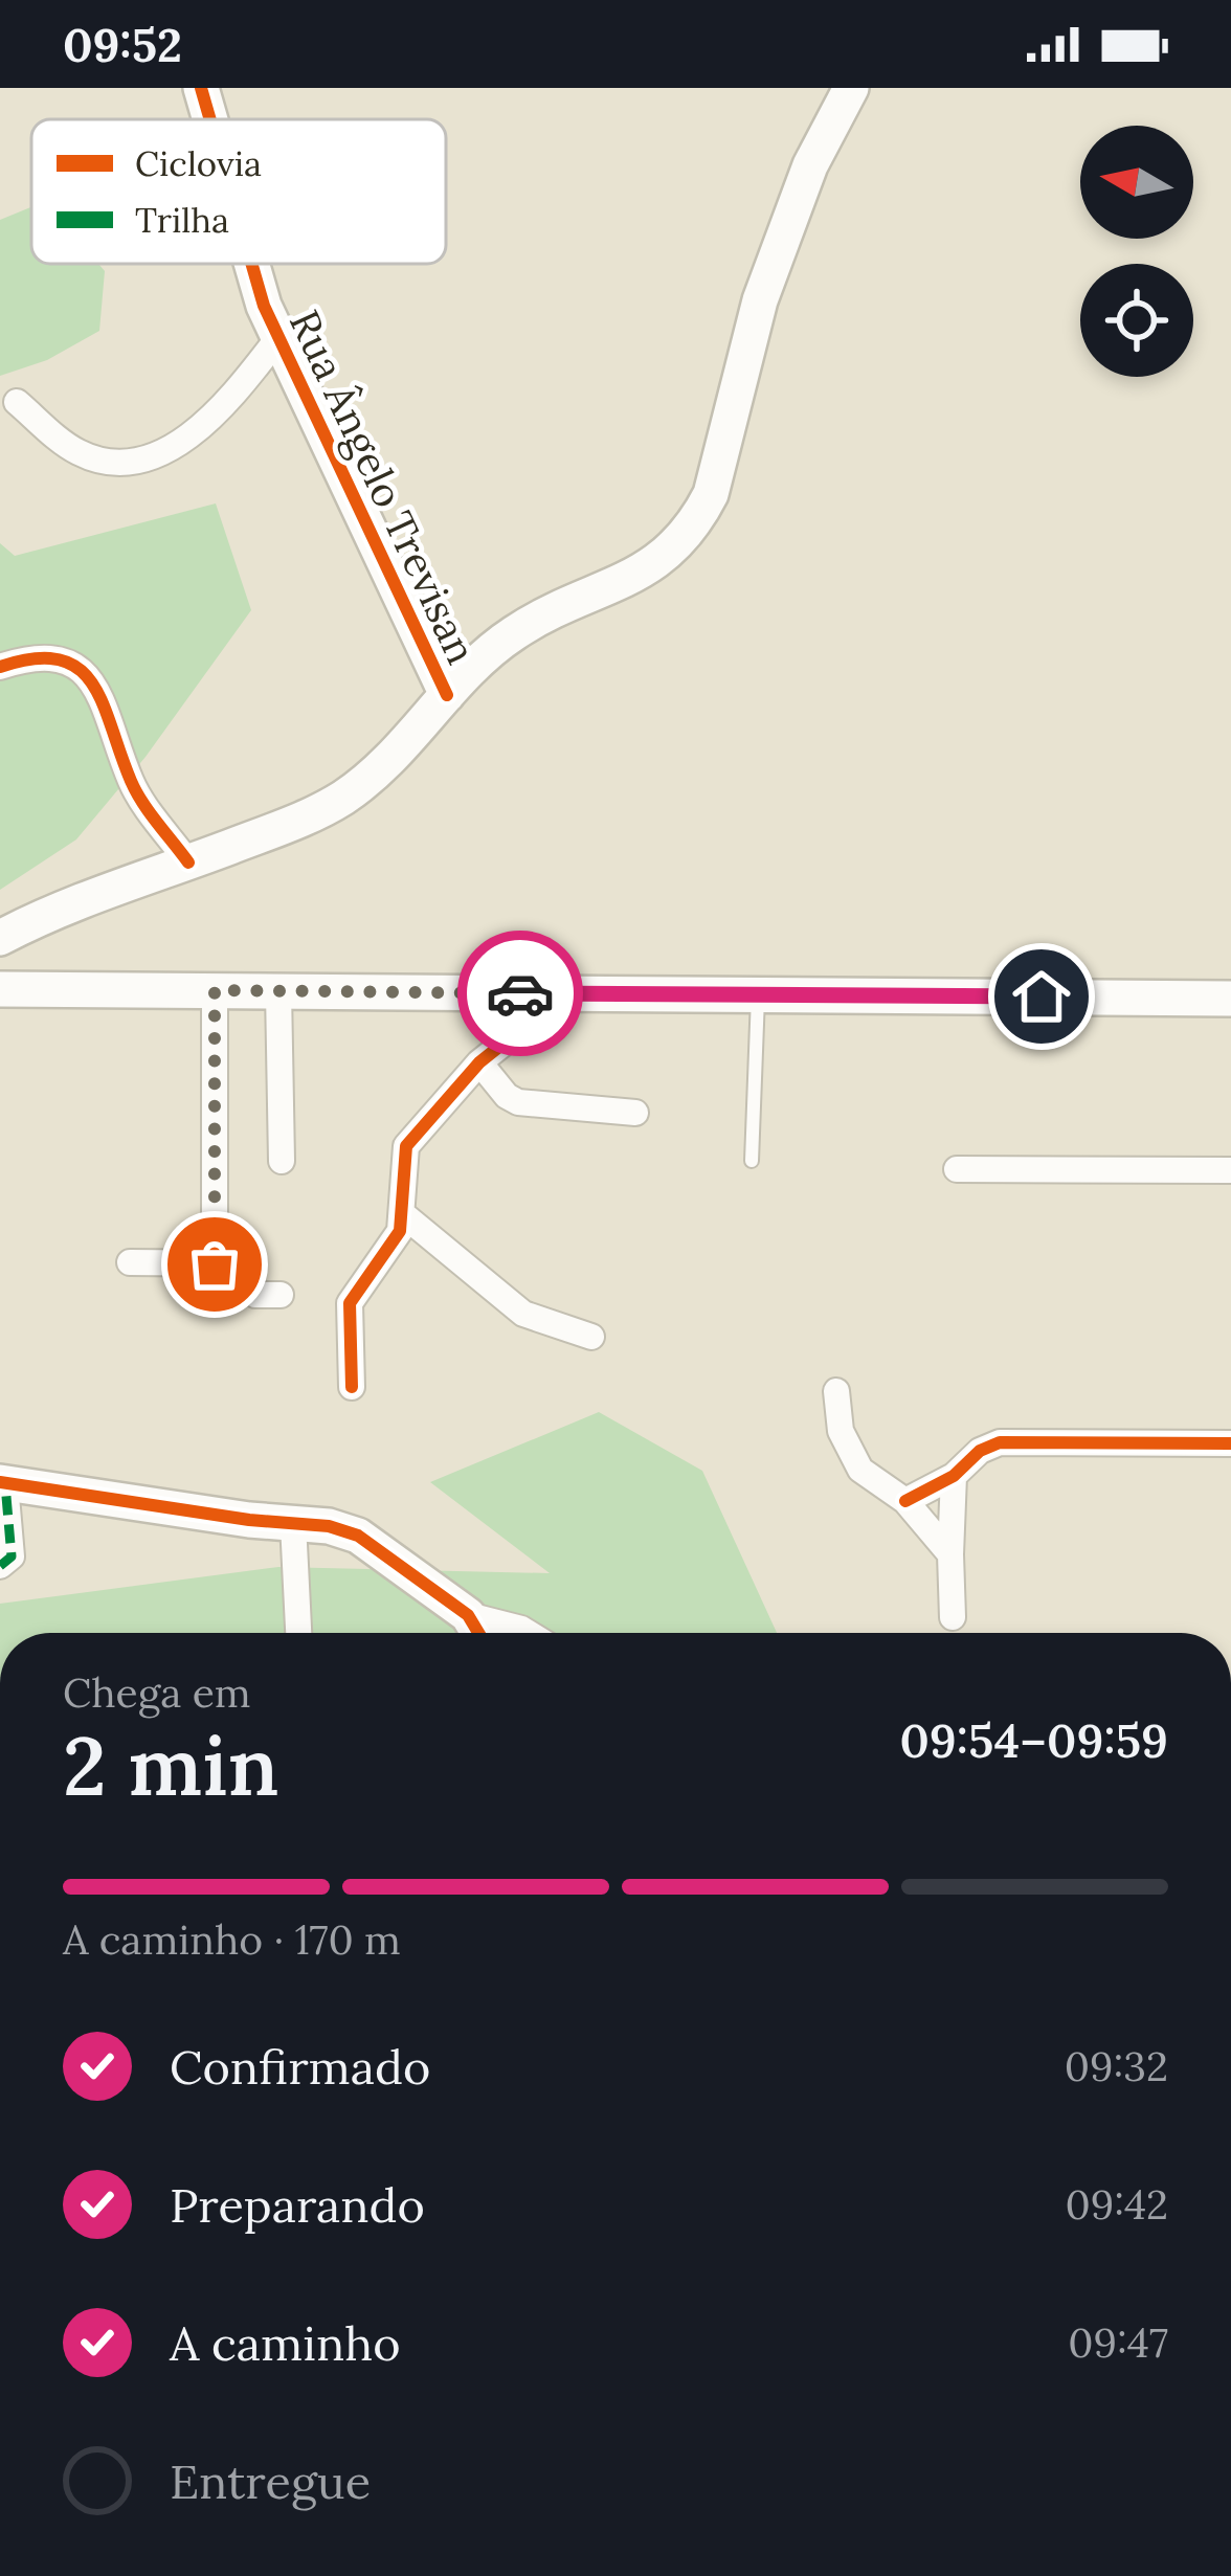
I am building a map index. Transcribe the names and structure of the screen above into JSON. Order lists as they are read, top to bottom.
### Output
{
  "streets": {
    "main road": ["Rua Ângelo Trevisan"]
  },
  "legend": ["Ciclovia", "Trilha"],
  "north": "left",
  "page": {
    "status": "09:52",
    "heading": ["2 min", "Chega em", "09:54–09:59"],
    "bar": "A caminho · 170 m",
    "list": [
      ["Confirmado", "09:32"],
      ["Preparando", "09:42"],
      ["A caminho", "09:47"],
      "Entregue"
    ]
  }
}
